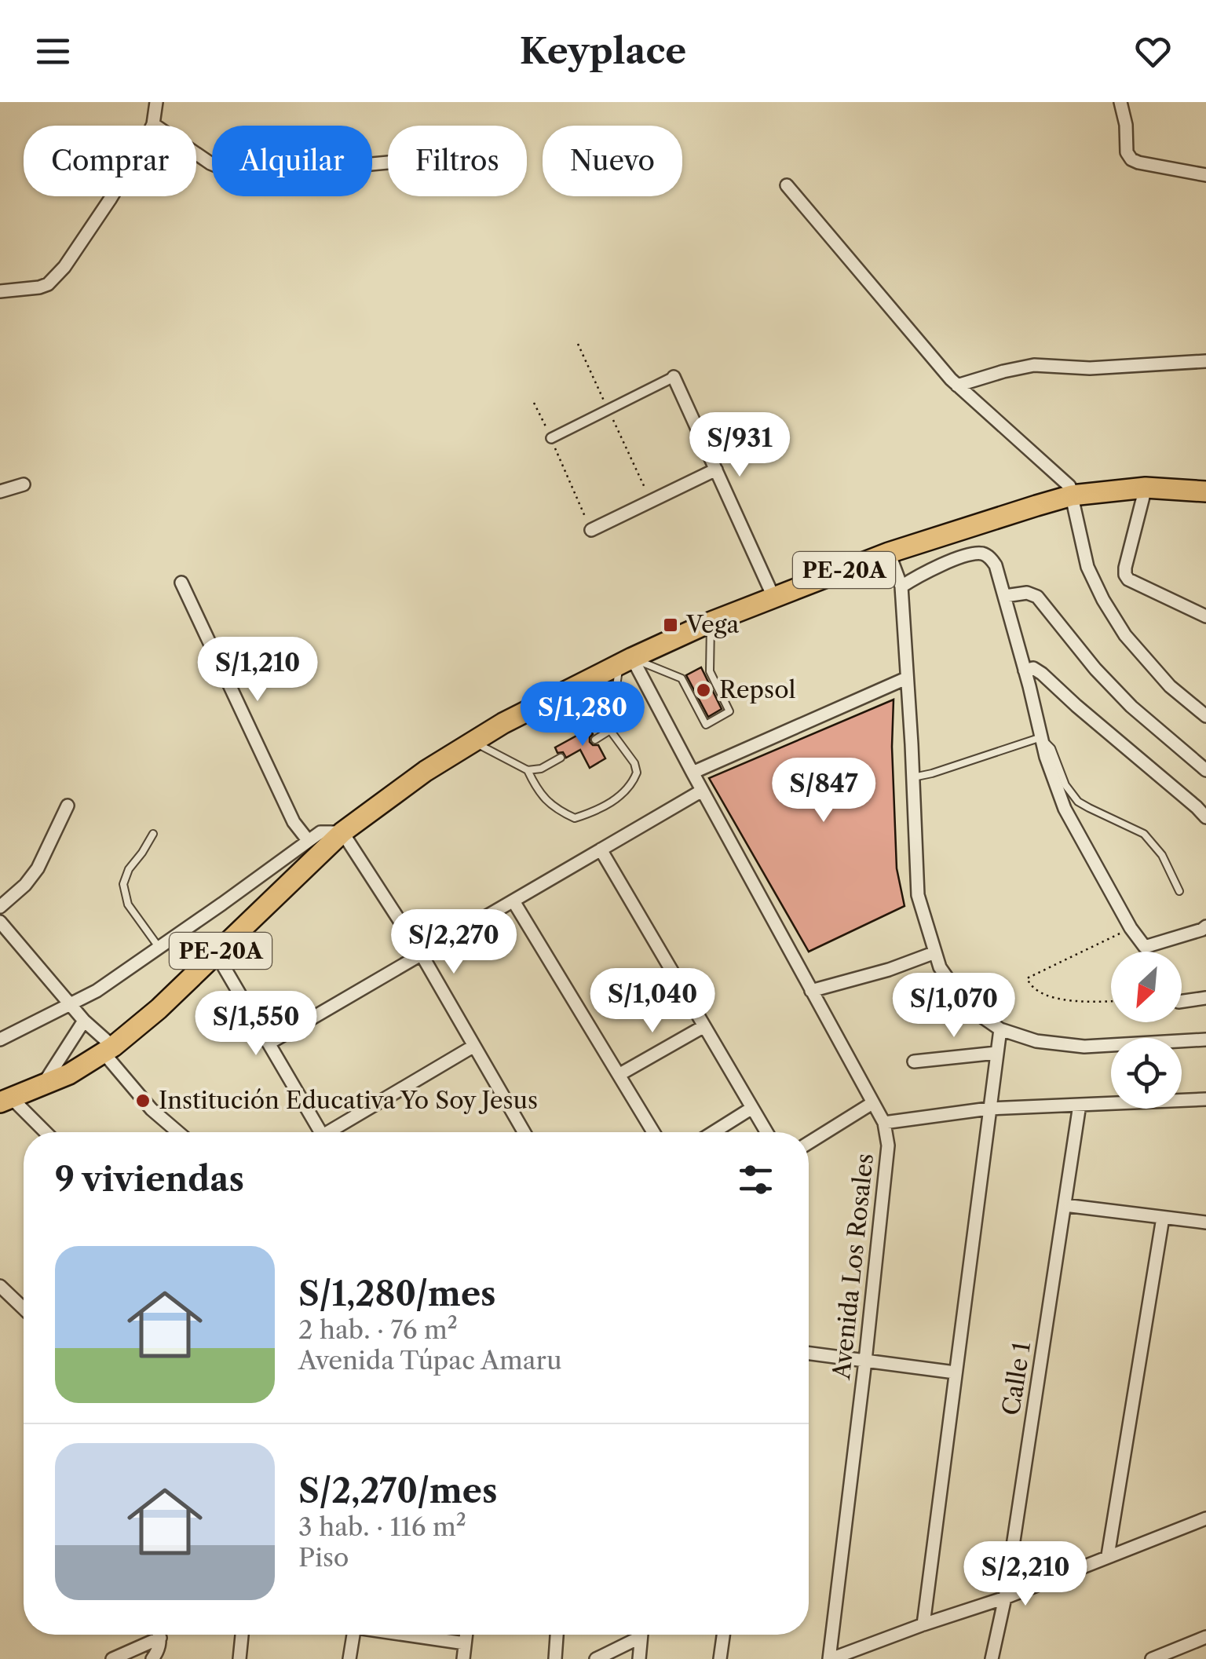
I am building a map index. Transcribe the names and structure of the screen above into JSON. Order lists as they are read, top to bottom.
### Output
{
  "streets": {
    "highway": ["PE-20A"],
    "street": ["Avenida Los Rosales", "Calle 1"]
  },
  "crossings": [
    ["PE-20A", "Avenida Los Rosales"]
  ],
  "places": {
    "transit": ["Vega"],
    "other": ["Repsol", "Institución Educativa Yo Soy Jesus"]
  },
  "north": "bottom left",
  "page": {
    "header": "Keyplace",
    "chip": [
      "Comprar",
      "Alquilar",
      "Filtros",
      "Nuevo"
    ],
    "price": [
      "S/931",
      "S/1,210",
      "S/1,280",
      "S/847",
      "S/2,270",
      "S/1,040",
      "S/1,070",
      "S/1,550",
      "S/2,210"
    ],
    "heading": "9 viviendas",
    "list": [
      {
        "name": "S/1,280/mes",
        "note": "2 hab. · 76 m² · Avenida Túpac Amaru"
      },
      {
        "name": "S/2,270/mes",
        "note": "3 hab. · 116 m² · Piso"
      }
    ]
  }
}
